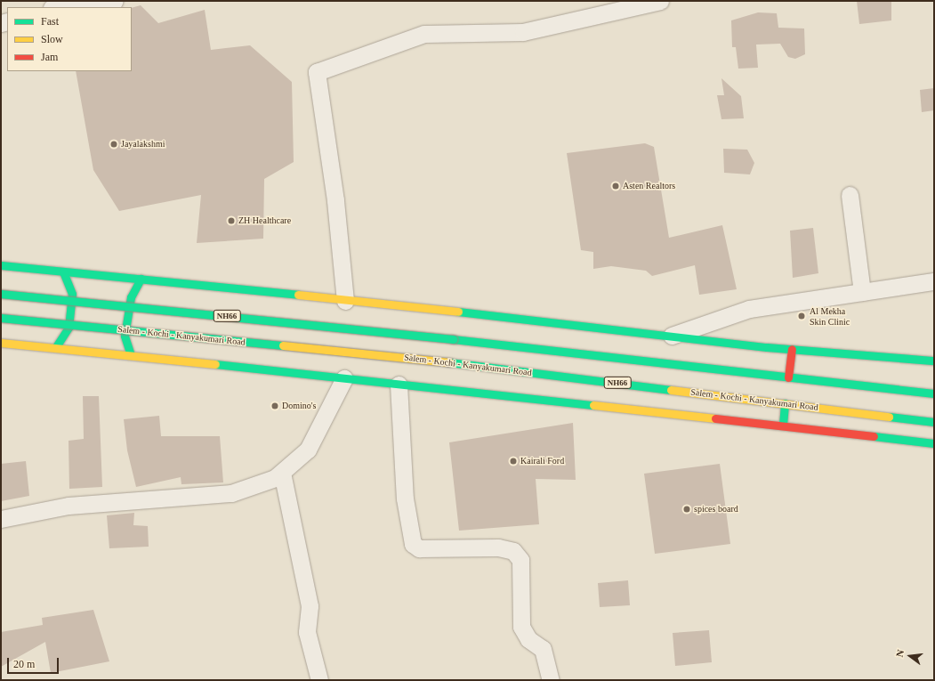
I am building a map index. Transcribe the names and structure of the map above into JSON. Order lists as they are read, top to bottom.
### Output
{
  "streets": {
    "main road": ["NH66", "Salem - Kochi - Kanyakumari Road"]
  },
  "places": [
    "Jayalakshmi",
    "Asten Realtors",
    "ZH Healthcare",
    "Al Mekha Skin Clinic",
    "Domino's",
    "Kairali Ford",
    "spices board"
  ],
  "legend": ["Fast", "Slow", "Jam"],
  "scale_bar": "20 m",
  "north": "left"
}
